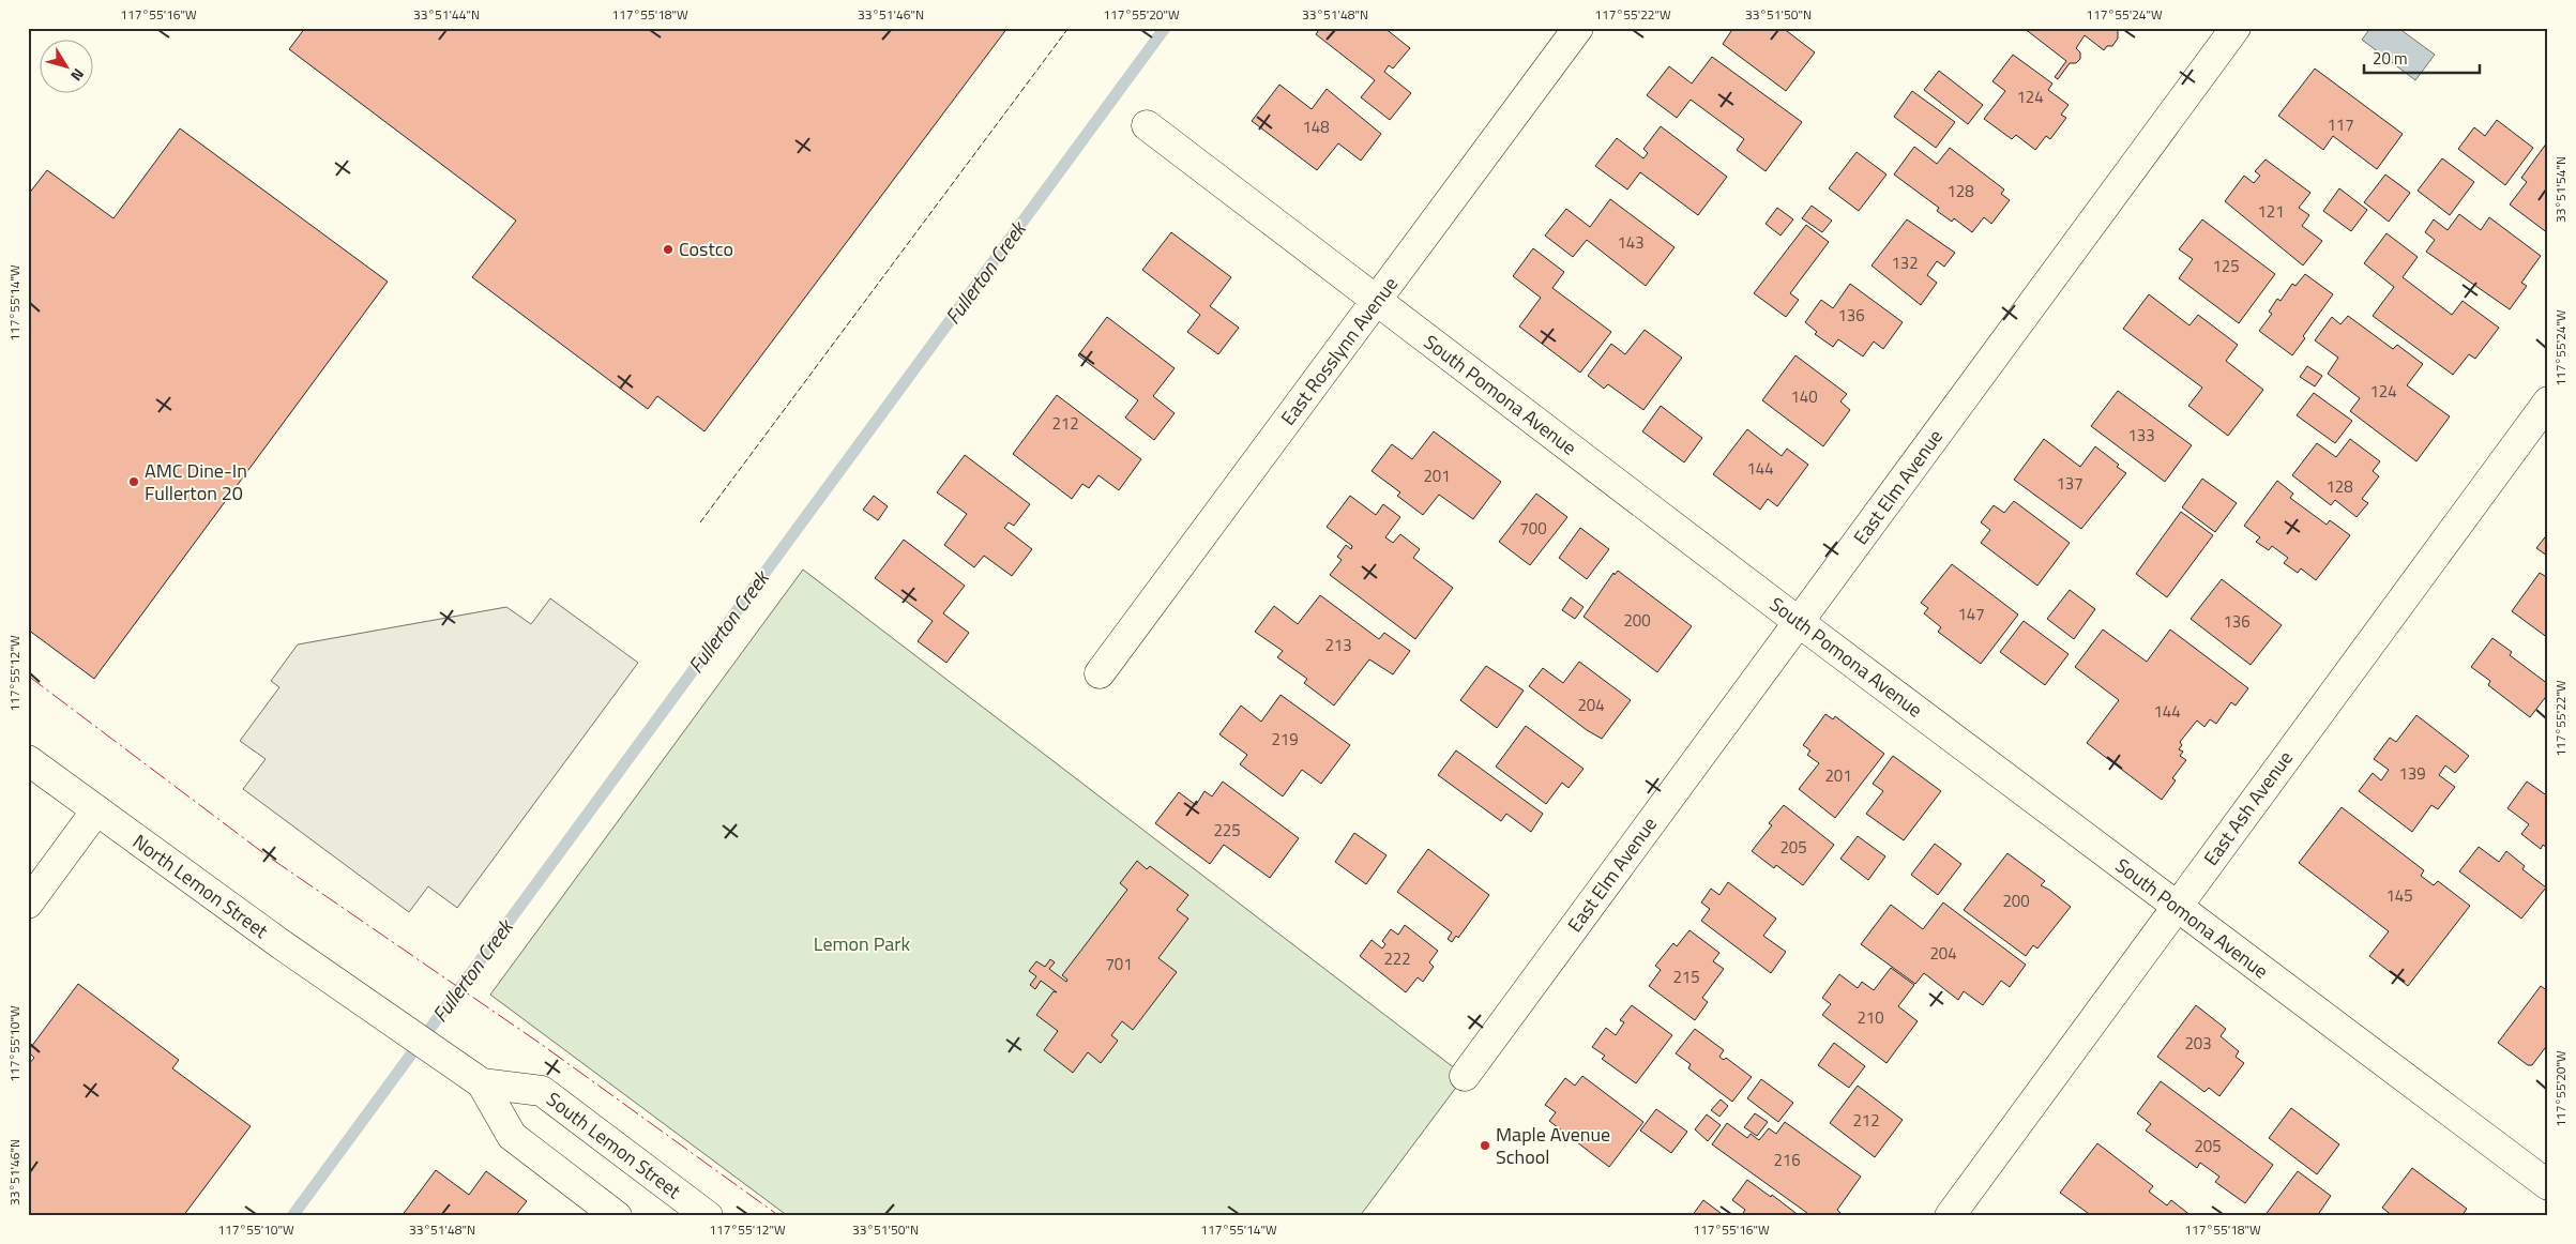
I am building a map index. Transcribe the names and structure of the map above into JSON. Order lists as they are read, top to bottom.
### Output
{
  "streets": {
    "street": [
      "East Rosslynn Avenue",
      "South Pomona Avenue",
      "East Elm Avenue",
      "East Ash Avenue",
      "North Lemon Street",
      "South Lemon Street"
    ]
  },
  "crossings": [
    ["East Rosslynn Avenue", "South Pomona Avenue"],
    ["South Pomona Avenue", "East Elm Avenue"],
    ["South Pomona Avenue", "East Ash Avenue"],
    ["North Lemon Street", "South Lemon Street"]
  ],
  "water": ["Fullerton Creek"],
  "parks": ["Lemon Park"],
  "places": ["Costco", "AMC Dine-In Fullerton 20", "Maple Avenue School"],
  "house_numbers": [
    "124",
    "117",
    "148",
    "128",
    "121",
    "143",
    "132",
    "125",
    "136",
    "124",
    "140",
    "212",
    "133",
    "144",
    "201",
    "137",
    "128",
    "700",
    "147",
    "200",
    "136",
    "213",
    "204",
    "144",
    "219",
    "139",
    "201",
    "225",
    "205",
    "145",
    "200",
    "204",
    "222",
    "701",
    "215",
    "210",
    "203",
    "212",
    "205",
    "216"
  ],
  "scale_bar": "20 m",
  "north": "bottom right",
  "coordinates": [
    "117°55'16\"W",
    "33°51'44\"N",
    "117°55'18\"W",
    "33°51'46\"N",
    "117°55'20\"W",
    "33°51'48\"N",
    "117°55'22\"W",
    "33°51'50\"N",
    "117°55'24\"W",
    "33°51'54\"N",
    "117°55'14\"W",
    "117°55'12\"W",
    "117°55'10\"W"
  ]
}
